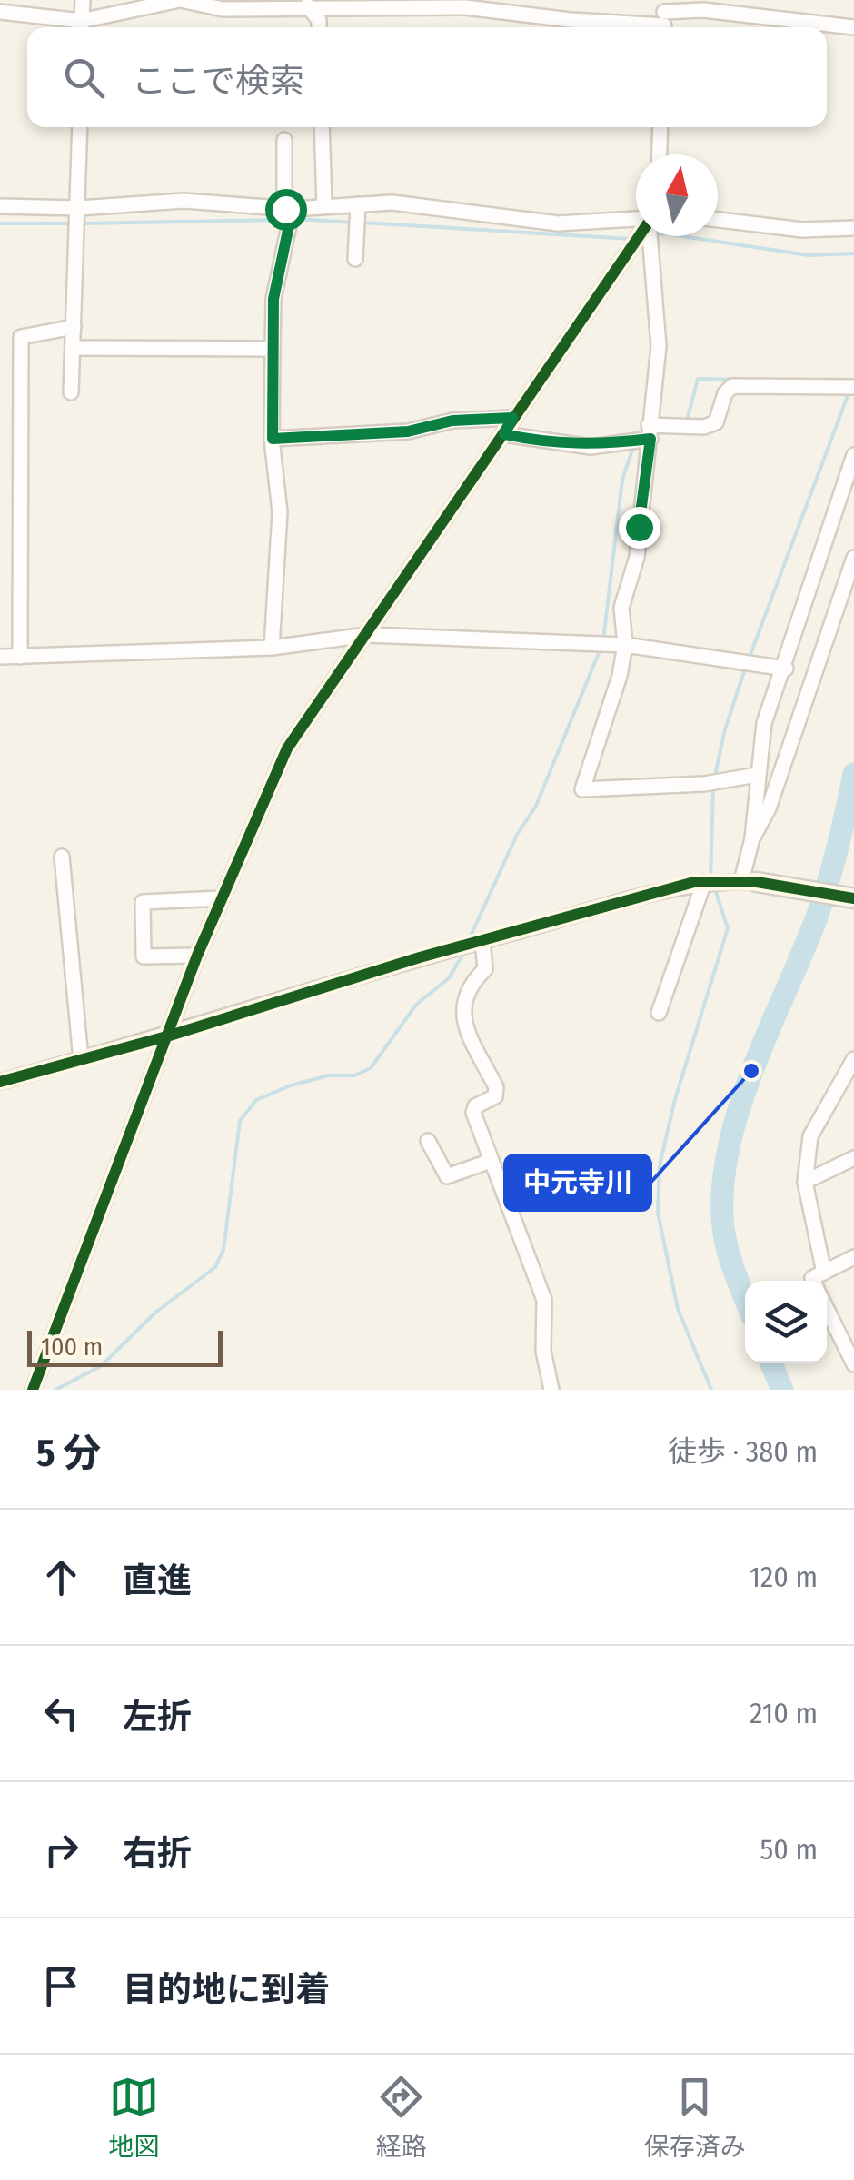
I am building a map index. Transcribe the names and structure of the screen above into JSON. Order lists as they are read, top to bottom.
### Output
{
  "places": ["中元寺川"],
  "scale_bar": "100 m",
  "north": "top",
  "page": {
    "search": "ここで検索",
    "scale": "100 m",
    "heading": ["5 分", "徒歩 · 380 m"],
    "list": [
      ["直進", "120 m"],
      ["左折", "210 m"],
      ["右折", "50 m"],
      "目的地に到着"
    ],
    "nav": ["地図", "経路", "保存済み"]
  }
}
